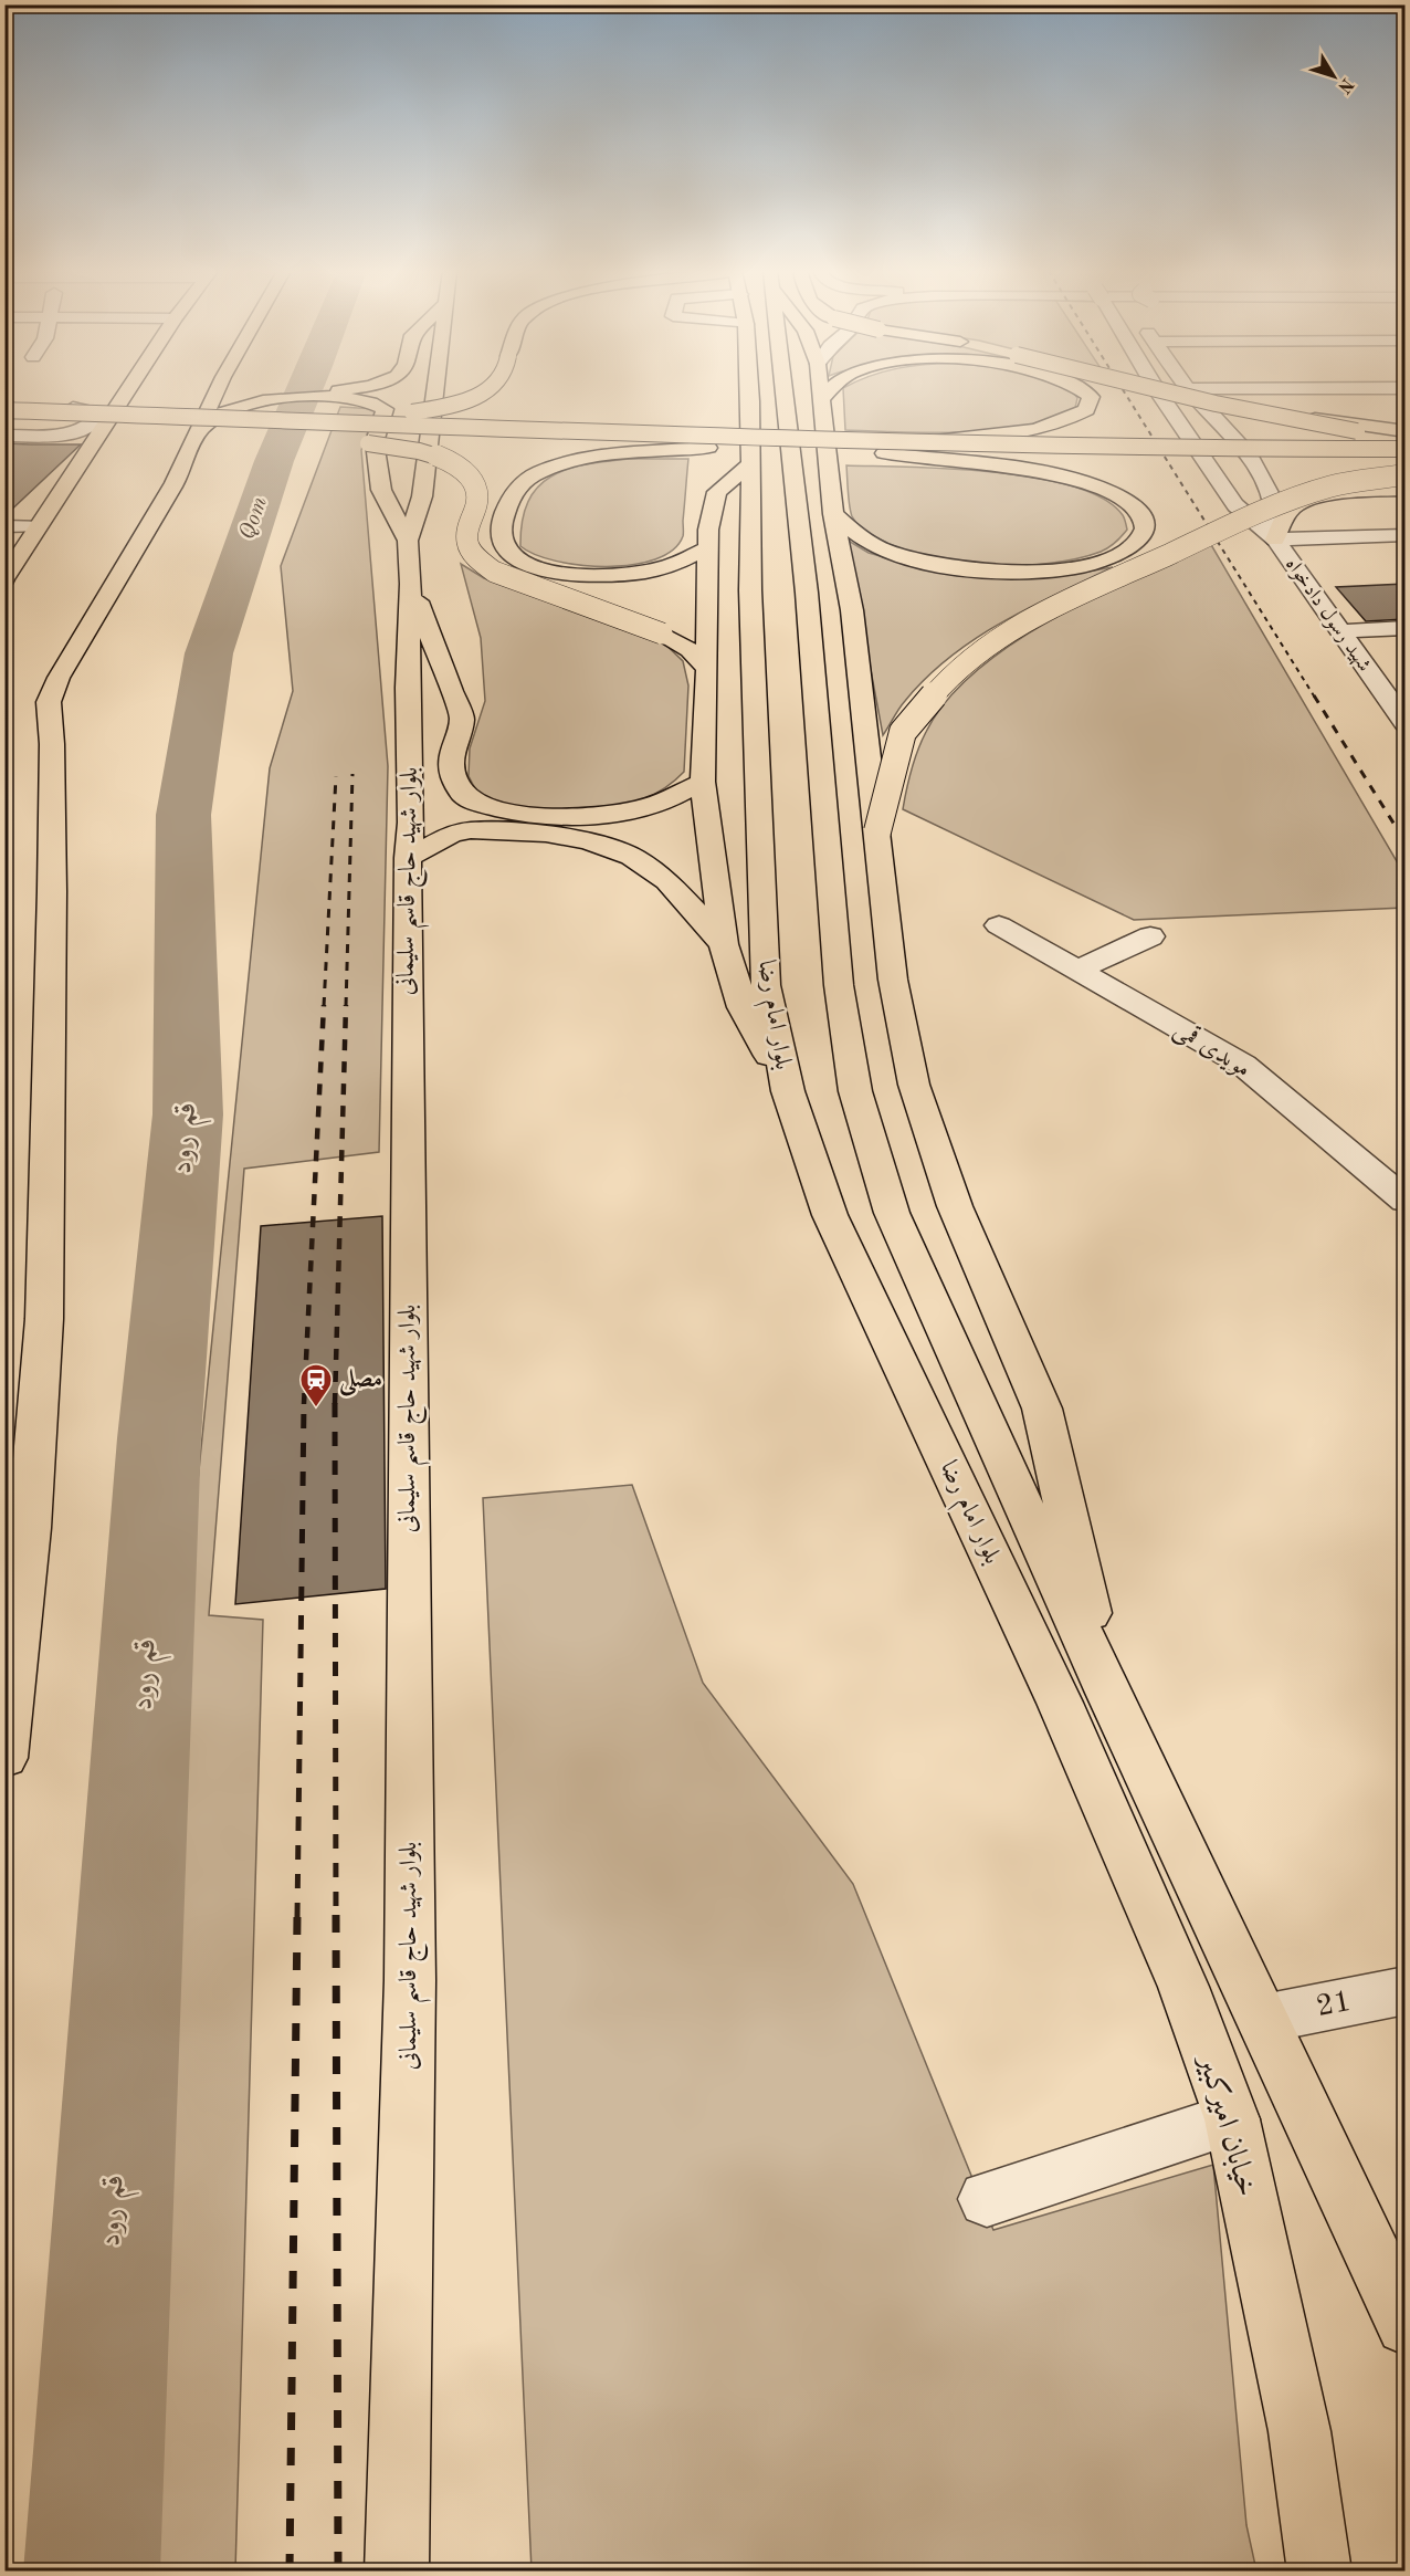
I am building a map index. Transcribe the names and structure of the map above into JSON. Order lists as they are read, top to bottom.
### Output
{
  "streets": {
    "main road": ["بلوار شهید حاج قاسم سلیمانی", "بلوار امام رضا", "خیابان امیرکبیر"],
    "street": ["شهید رسول دادخواه", "مویدی قمی", "21"]
  },
  "crossings": [
    ["بلوار امام رضا", "خیابان امیرکبیر"]
  ],
  "water": ["Qom", "قم رود"],
  "places": {
    "station": ["مصلی"]
  },
  "north": "bottom right"
}
